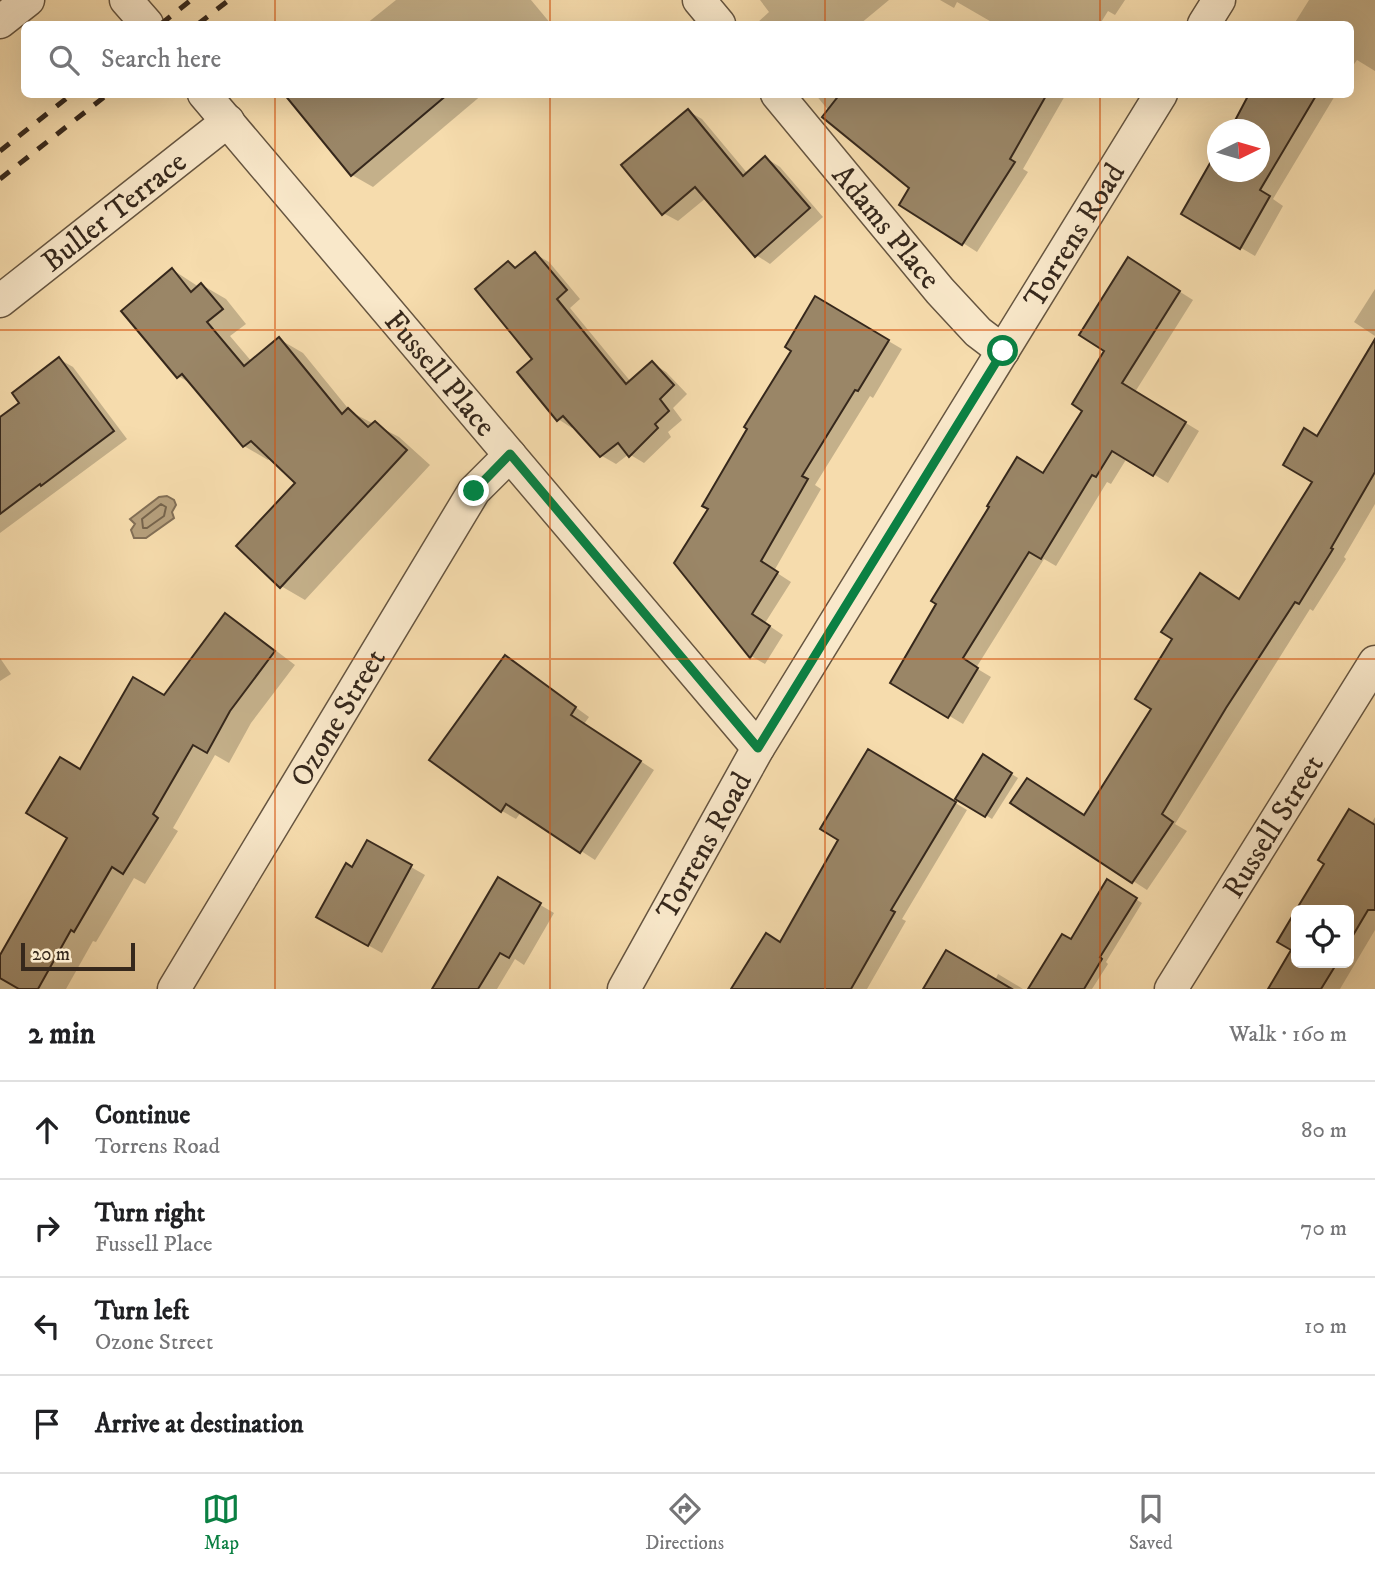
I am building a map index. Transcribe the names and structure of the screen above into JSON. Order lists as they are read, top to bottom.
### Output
{
  "streets": {
    "street": [
      "Buller Terrace",
      "Adams Place",
      "Torrens Road",
      "Fussell Place",
      "Ozone Street",
      "Russell Street"
    ]
  },
  "crossings": [
    ["Buller Terrace", "Fussell Place"],
    ["Adams Place", "Torrens Road"],
    ["Torrens Road", "Fussell Place"],
    ["Fussell Place", "Ozone Street"]
  ],
  "scale_bar": "20 m",
  "north": "right",
  "page": {
    "search": "Search here",
    "scale": "20 m",
    "heading": ["2 min", "Walk · 160 m"],
    "list": [
      ["Continue", "Torrens Road", "80 m"],
      ["Turn right", "Fussell Place", "70 m"],
      ["Turn left", "Ozone Street", "10 m"],
      "Arrive at destination"
    ],
    "nav": ["Map", "Directions", "Saved"]
  }
}
